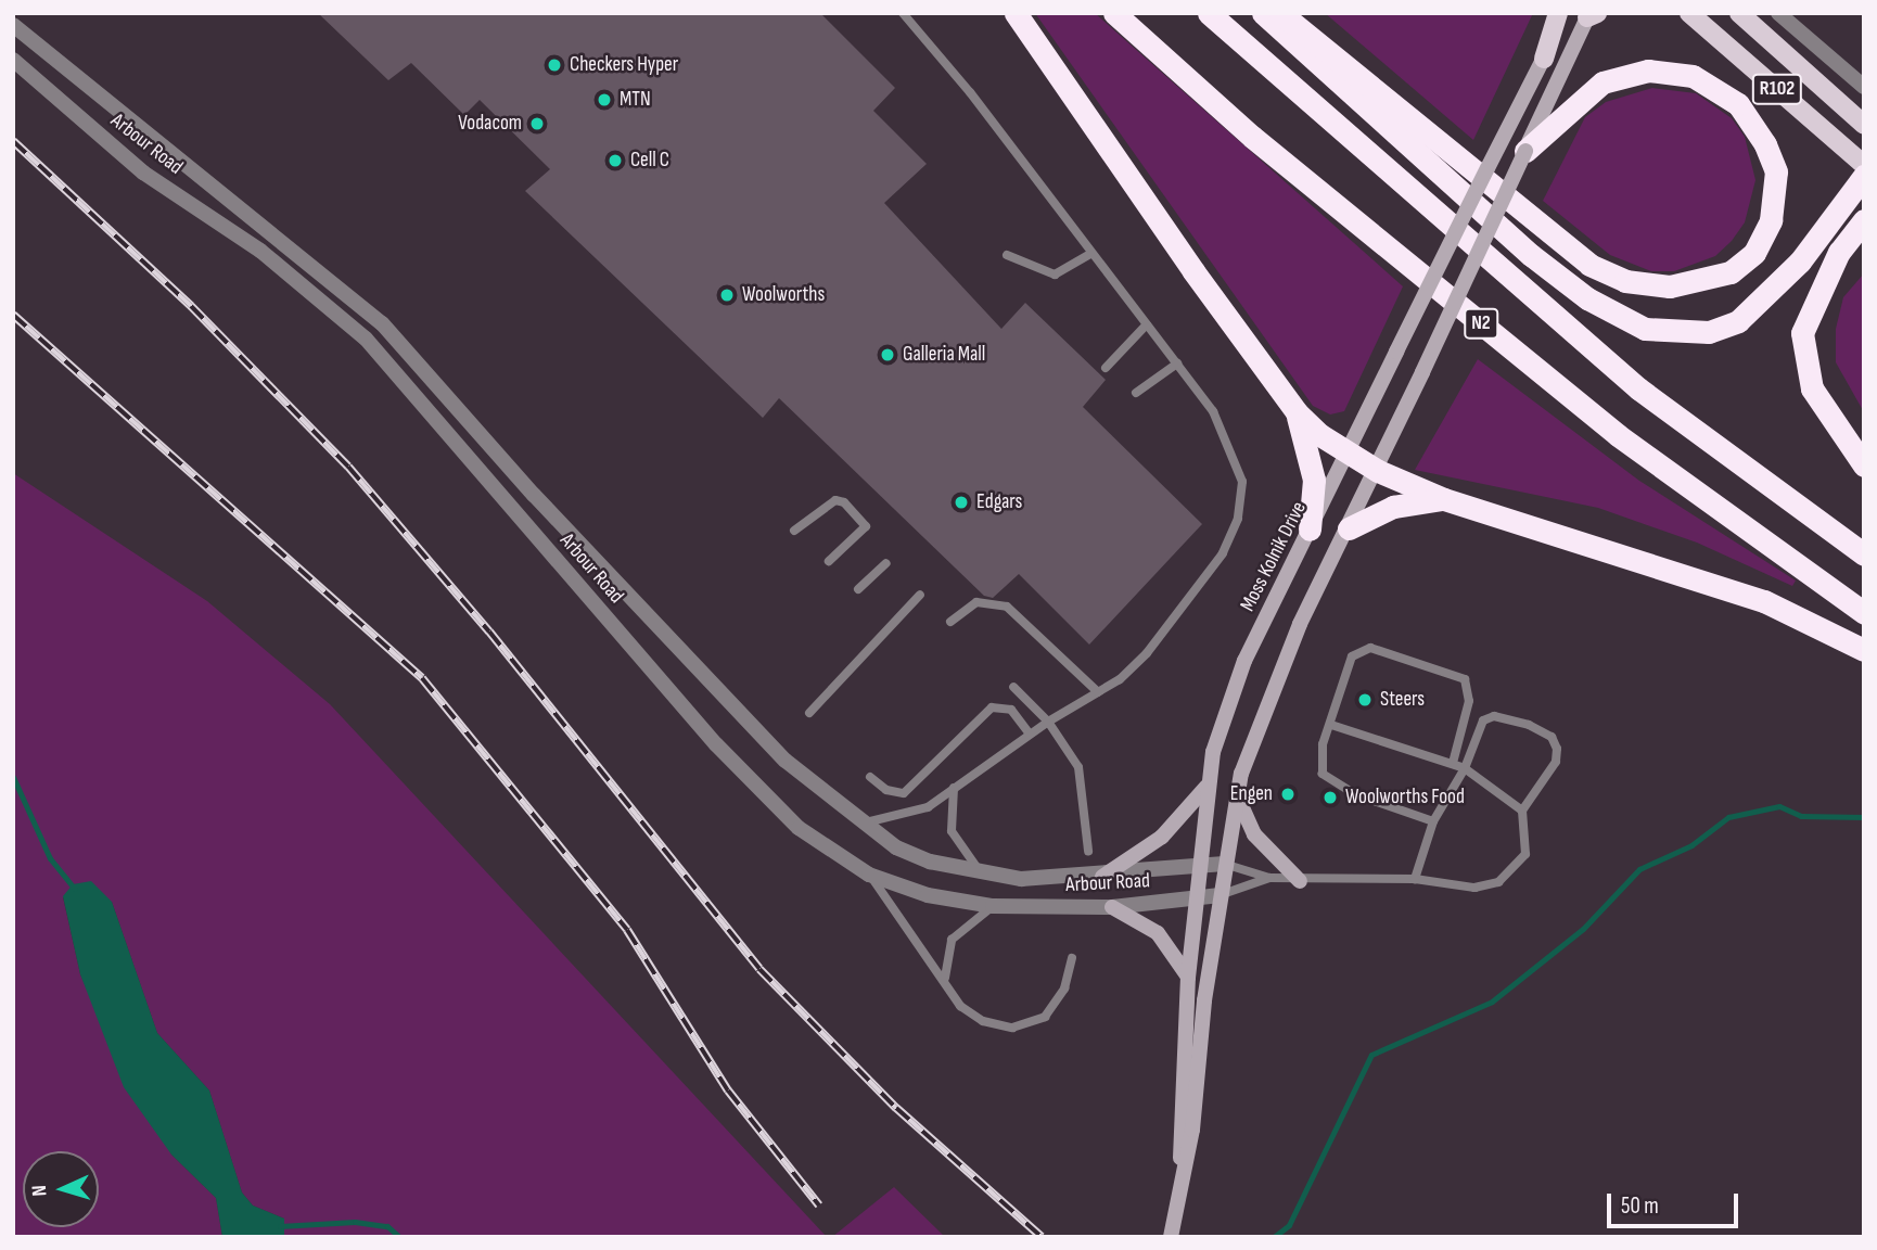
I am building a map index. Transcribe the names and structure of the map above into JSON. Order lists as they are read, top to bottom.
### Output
{
  "streets": {
    "highway": ["N2"],
    "main road": ["R102", "Moss Kolnik Drive"],
    "street": ["Arbour Road"]
  },
  "crossings": [
    ["Arbour Road", "Moss Kolnik Drive"]
  ],
  "places": [
    "Checkers Hyper",
    "MTN",
    "Vodacom",
    "Cell C",
    "Woolworths",
    "Galleria Mall",
    "Edgars",
    "Steers",
    "Engen",
    "Woolworths Food"
  ],
  "scale_bar": "50 m",
  "north": "left"
}
